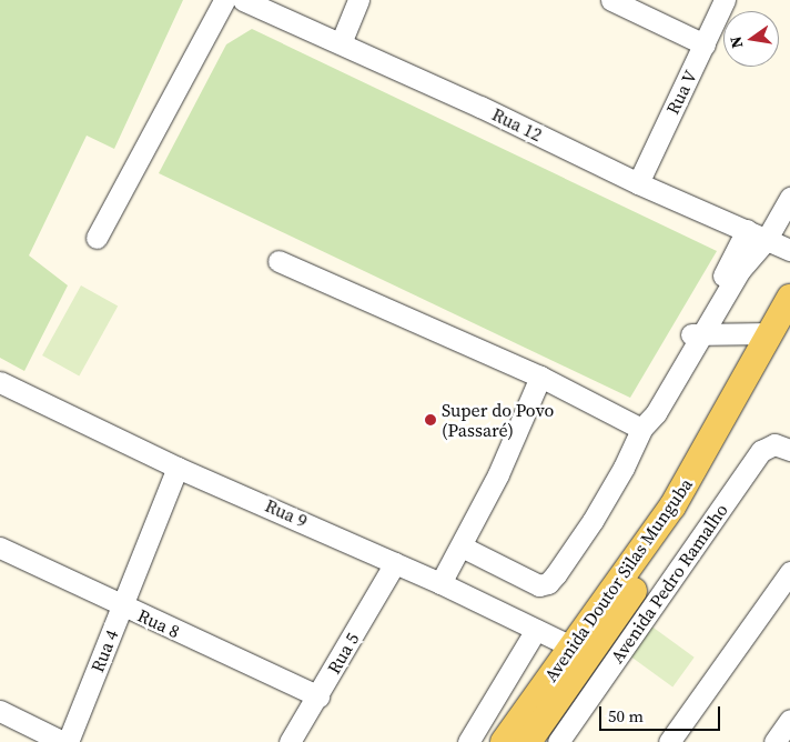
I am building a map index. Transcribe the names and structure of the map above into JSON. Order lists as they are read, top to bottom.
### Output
{
  "streets": {
    "main road": ["Avenida Doutor Silas Munguba"],
    "street": [
      "Rua V",
      "Rua 12",
      "Rua 9",
      "Avenida Pedro Ramalho",
      "Rua 8",
      "Rua 4",
      "Rua 5"
    ]
  },
  "crossings": [
    ["Rua V", "Rua 12"],
    ["Rua 9", "Avenida Doutor Silas Munguba"],
    ["Rua 9", "Rua 4"],
    ["Rua 9", "Rua 5"],
    ["Rua 8", "Rua 4"],
    ["Rua 8", "Rua 5"]
  ],
  "places": ["Super do Povo (Passaré)"],
  "scale_bar": "50 m",
  "north": "left"
}
